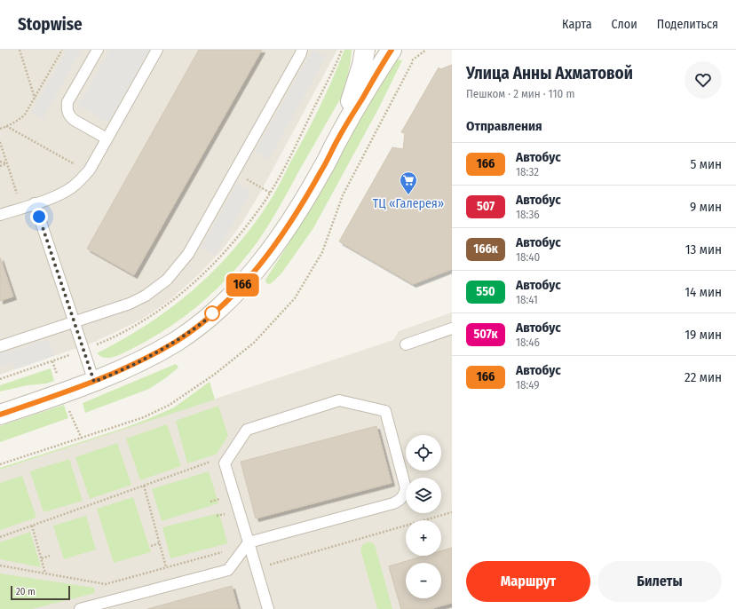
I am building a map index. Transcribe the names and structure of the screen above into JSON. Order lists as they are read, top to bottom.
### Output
{
  "places": {
    "supermarket": ["ТЦ «Галерея»"]
  },
  "lines": ["bus line 166"],
  "scale_bar": "20 m",
  "page": {
    "header": "Stopwise",
    "nav": ["Карта", "Слои", "Поделиться"],
    "on_map": "166",
    "heading": [
      ["Улица Анны Ахматовой", "Пешком · 2 мин · 110 m"],
      "Отправления"
    ],
    "list": [
      {
        "mark": "166",
        "name": "Автобус",
        "note": "18:32",
        "value": "5 мин"
      },
      {
        "mark": "507",
        "name": "Автобус",
        "note": "18:36",
        "value": "9 мин"
      },
      {
        "mark": "166к",
        "name": "Автобус",
        "note": "18:40",
        "value": "13 мин"
      },
      {
        "mark": "550",
        "name": "Автобус",
        "note": "18:41",
        "value": "14 мин"
      },
      {
        "mark": "507к",
        "name": "Автобус",
        "note": "18:46",
        "value": "19 мин"
      },
      {
        "mark": "166",
        "name": "Автобус",
        "note": "18:49",
        "value": "22 мин"
      }
    ],
    "map_buttons": ["+", "−"],
    "buttons": ["Маршрут", "Билеты"],
    "scale": "20 m"
  }
}
